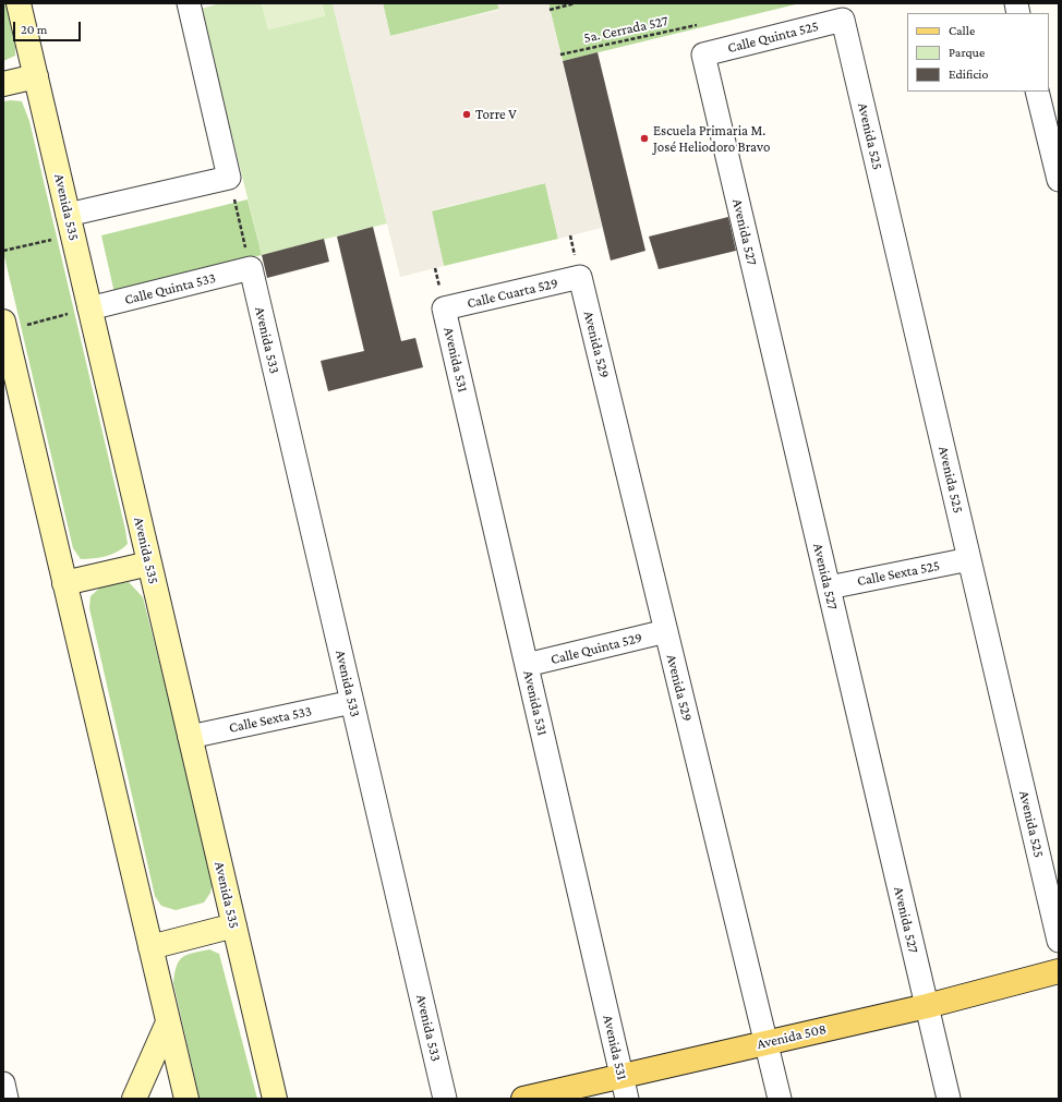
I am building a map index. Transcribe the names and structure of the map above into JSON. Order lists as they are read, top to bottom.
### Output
{
  "streets": {
    "main road": ["Avenida 508"],
    "street": [
      "Calle Quinta 525",
      "Avenida 525",
      "Avenida 535",
      "Avenida 527",
      "Calle Quinta 533",
      "Calle Cuarta 529",
      "Avenida 533",
      "Avenida 529",
      "Avenida 531",
      "Calle Sexta 525",
      "Calle Quinta 529",
      "Calle Sexta 533"
    ],
    "path": ["5a. Cerrada 527"]
  },
  "crossings": [
    ["Calle Quinta 525", "Avenida 525"],
    ["Calle Quinta 525", "Avenida 527"],
    ["Avenida 525", "Calle Sexta 525"],
    ["Avenida 535", "Calle Quinta 533"],
    ["Avenida 535", "Calle Sexta 533"],
    ["Avenida 527", "Calle Sexta 525"],
    ["Avenida 527", "Avenida 508"],
    ["Calle Quinta 533", "Avenida 533"],
    ["Calle Cuarta 529", "Avenida 529"],
    ["Calle Cuarta 529", "Avenida 531"],
    ["Avenida 533", "Calle Sexta 533"],
    ["Avenida 529", "Calle Quinta 529"],
    ["Avenida 529", "Avenida 508"],
    ["Avenida 531", "Calle Quinta 529"],
    ["Avenida 531", "Avenida 508"]
  ],
  "places": ["Torre V", "Escuela Primaria M. José Heliodoro Bravo"],
  "legend": ["Calle", "Parque", "Edificio"],
  "scale_bar": "20 m"
}
